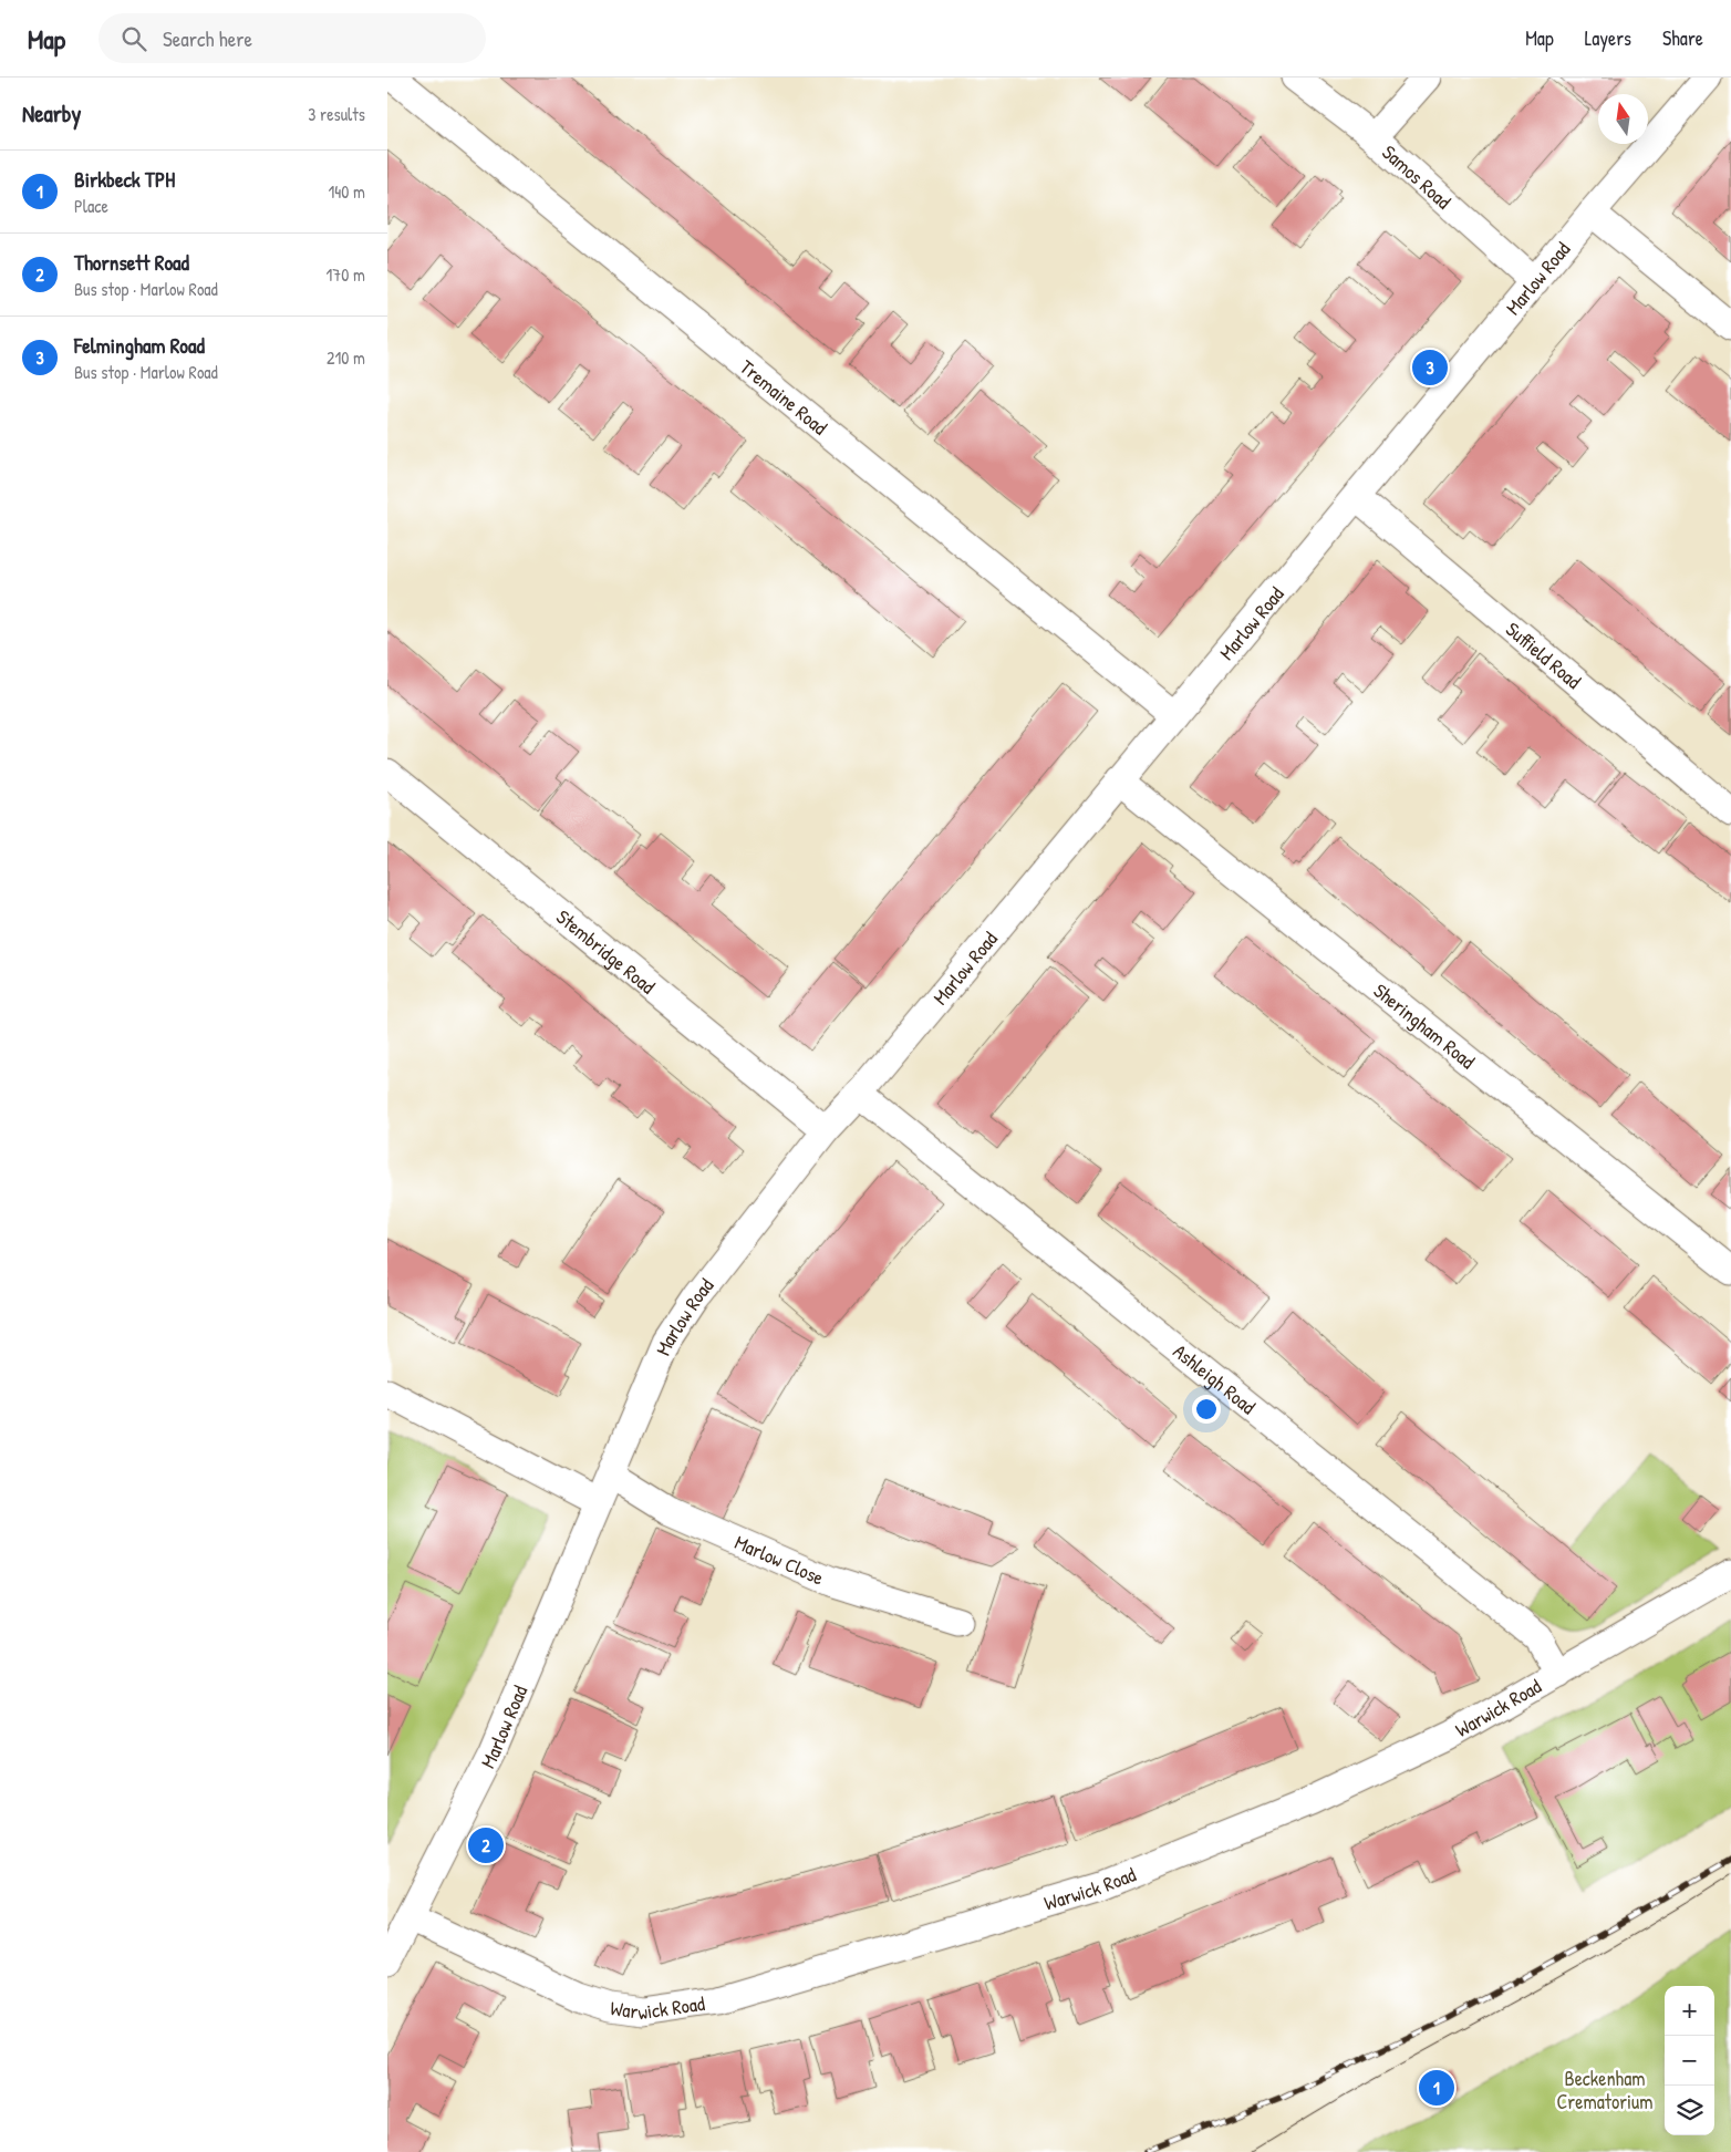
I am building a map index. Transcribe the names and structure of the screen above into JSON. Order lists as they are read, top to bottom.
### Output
{
  "streets": {
    "street": [
      "Samos Road",
      "Marlow Road",
      "Tremaine Road",
      "Suffield Road",
      "Stembridge Road",
      "Sheringham Road",
      "Ashleigh Road",
      "Marlow Close",
      "Warwick Road"
    ]
  },
  "crossings": [
    ["Samos Road", "Marlow Road"],
    ["Marlow Road", "Tremaine Road"],
    ["Marlow Road", "Suffield Road"],
    ["Marlow Road", "Stembridge Road"],
    ["Marlow Road", "Sheringham Road"],
    ["Marlow Road", "Ashleigh Road"],
    ["Marlow Road", "Marlow Close"],
    ["Marlow Road", "Warwick Road"],
    ["Ashleigh Road", "Warwick Road"]
  ],
  "parks": ["Beckenham Crematorium"],
  "north": "top",
  "page": {
    "header": "Map",
    "search": "Search here",
    "nav": ["Map", "Layers", "Share"],
    "heading": ["Nearby", "3 results"],
    "list": [
      {
        "mark": "1",
        "name": "Birkbeck TPH",
        "note": "Place",
        "value": "140 m"
      },
      {
        "mark": "2",
        "name": "Thornsett Road",
        "note": "Bus stop · Marlow Road",
        "value": "170 m"
      },
      {
        "mark": "3",
        "name": "Felmingham Road",
        "note": "Bus stop · Marlow Road",
        "value": "210 m"
      }
    ],
    "pins": ["3", "2", "1"],
    "map_buttons": ["+", "−"]
  }
}
